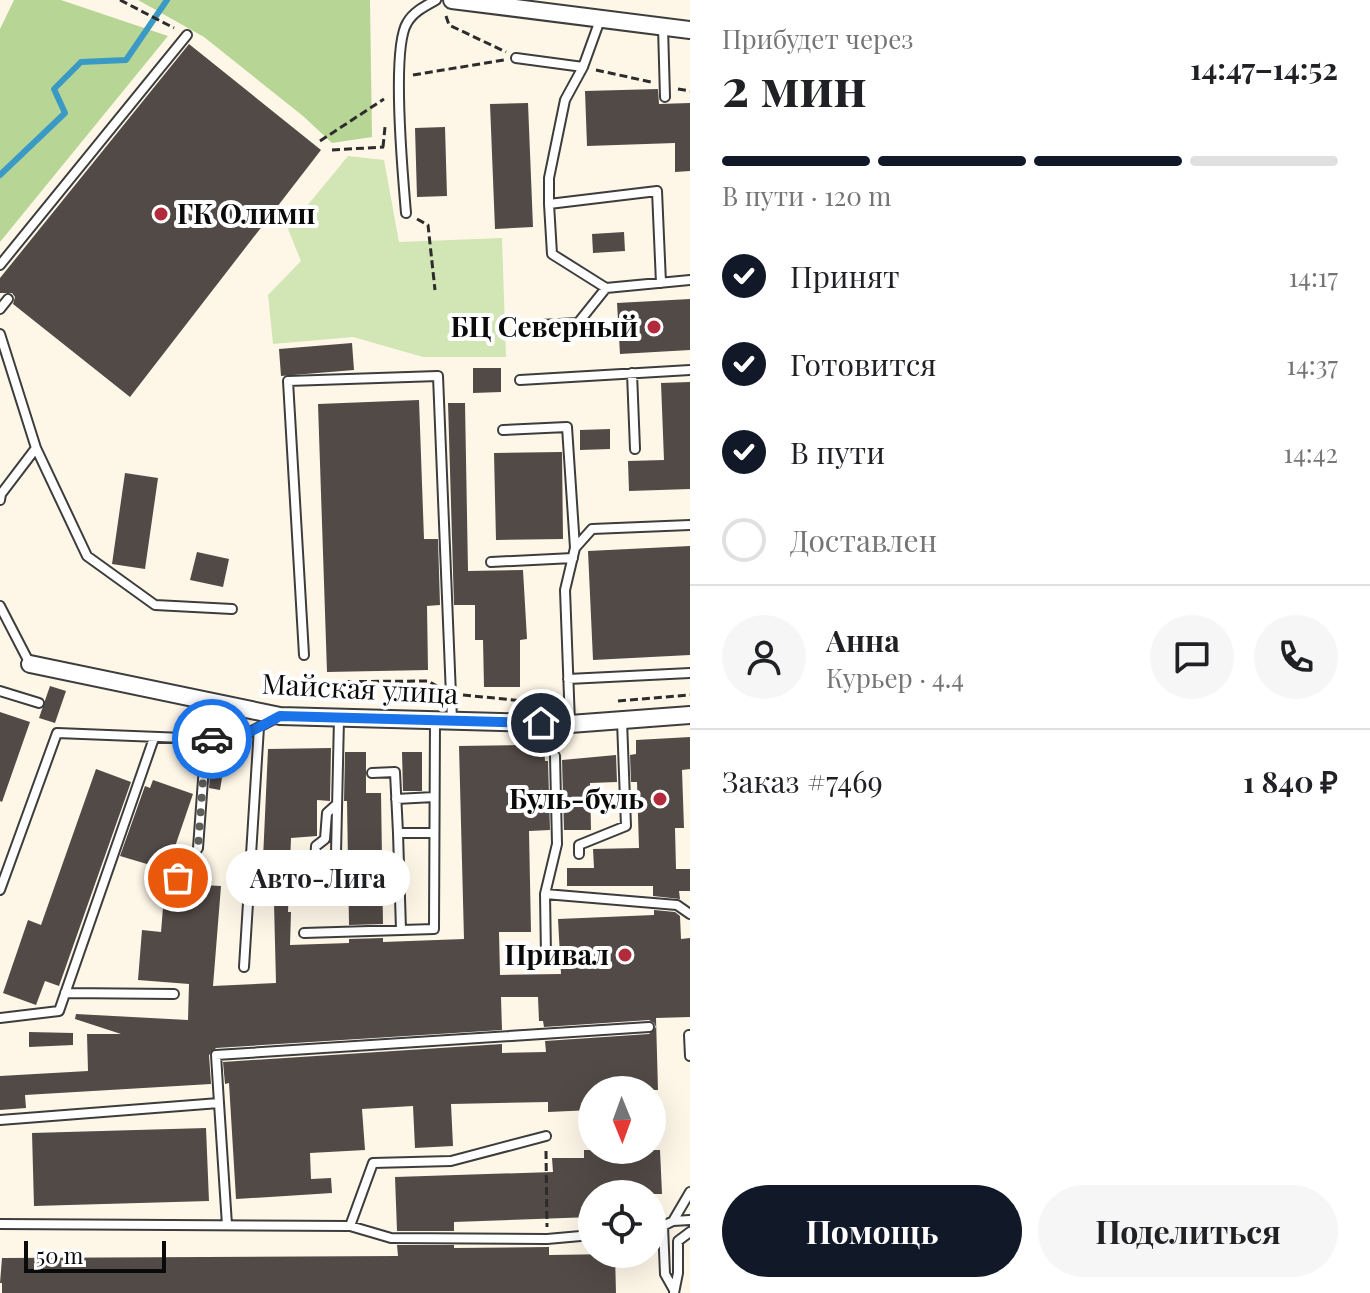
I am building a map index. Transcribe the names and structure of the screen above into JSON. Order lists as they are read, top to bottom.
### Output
{
  "streets": {
    "street": ["Майская улица"]
  },
  "places": [
    "ГК Олимп",
    "БЦ Северный",
    "Буль-буль",
    "Авто-Лига",
    "Привал"
  ],
  "scale_bar": "50 m",
  "north": "bottom",
  "page": {
    "heading": ["2 мин", "Прибудет через", "14:47–14:52"],
    "panel": [
      "Анна",
      "Курьер · 4.4",
      "Заказ #7469",
      "1 840 ₽"
    ],
    "bar": "В пути · 120 m",
    "list": [
      ["Принят", "14:17"],
      ["Готовится", "14:37"],
      ["В пути", "14:42"],
      "Доставлен"
    ],
    "bubble": "Авто-Лига",
    "buttons": ["Помощь", "Поделиться"],
    "scale": "50 m"
  }
}
